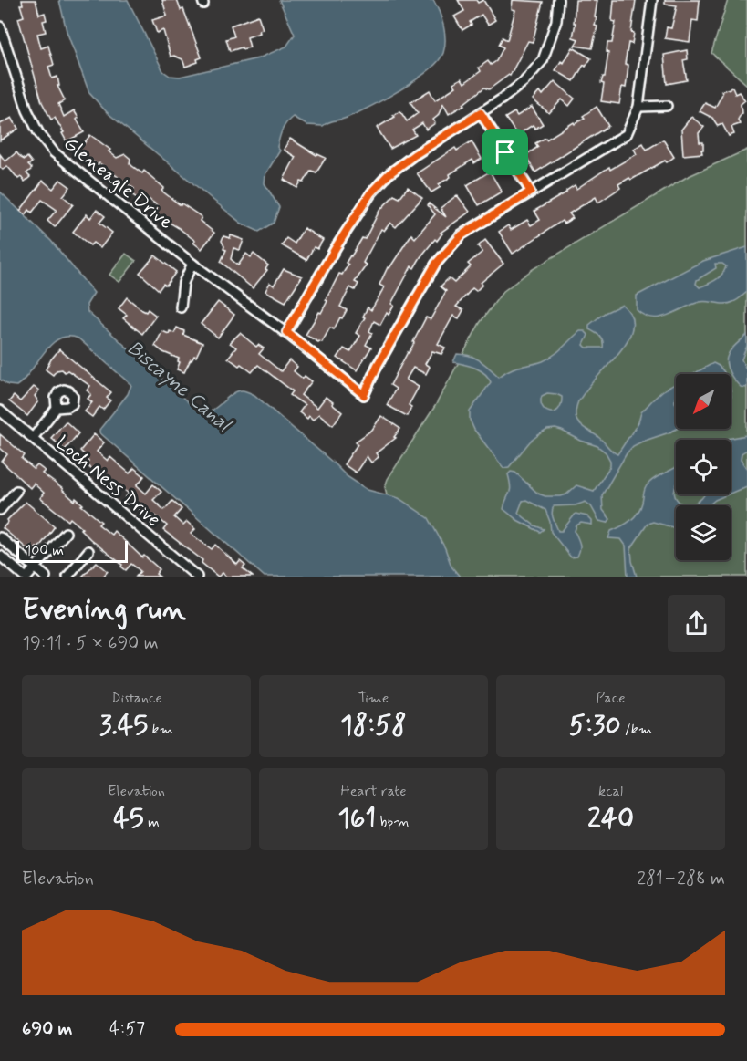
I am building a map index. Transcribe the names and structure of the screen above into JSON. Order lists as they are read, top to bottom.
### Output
{
  "streets": {
    "street": ["Gleneagle Drive", "Loch Ness Drive"]
  },
  "water": ["Biscayne Canal"],
  "scale_bar": "100 m",
  "north": "bottom left",
  "page": {
    "scale": "100 m",
    "heading": ["Evening run", "19:11 · 5 × 690 m"],
    "stats": [
      ["Distance", "3.45 km"],
      ["Time", "18:58"],
      ["Pace", "5:30 /km"],
      ["Elevation", "45 m"],
      ["Heart rate", "161 bpm"],
      ["kcal", "240"]
    ],
    "chart": ["Elevation", "281–288 m"],
    "list": [
      {
        "name": "690 m",
        "note": "4:57"
      }
    ]
  }
}
